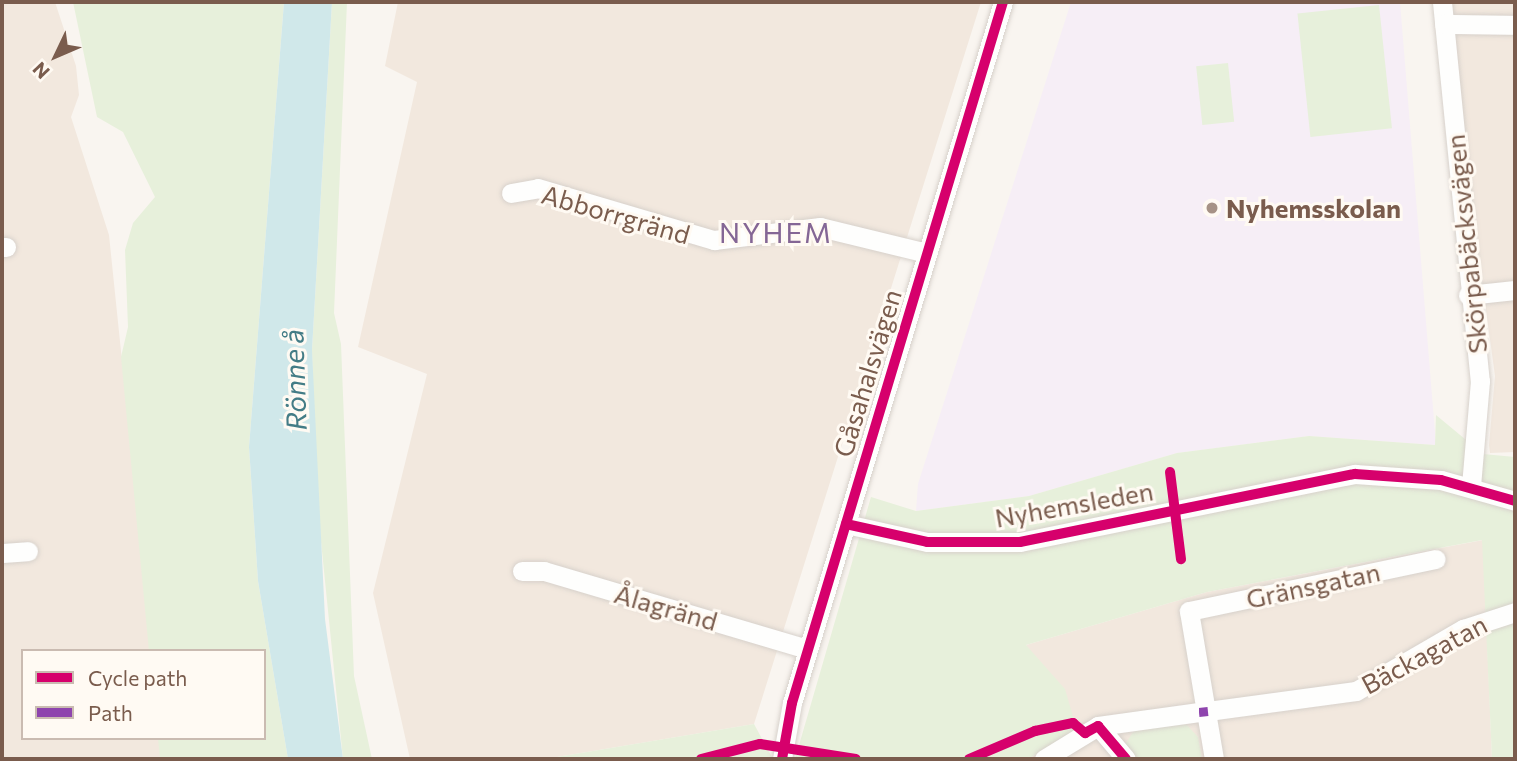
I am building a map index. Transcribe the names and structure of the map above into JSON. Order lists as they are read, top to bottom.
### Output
{
  "streets": {
    "street": [
      "Abborrgränd",
      "Skörpabäcksvägen",
      "Gåsahalsvägen",
      "Nyhemsleden",
      "Gränsgatan",
      "Ålagränd",
      "Bäckagatan"
    ]
  },
  "crossings": [
    ["Abborrgränd", "Gåsahalsvägen"],
    ["Skörpabäcksvägen", "Nyhemsleden"],
    ["Gåsahalsvägen", "Nyhemsleden"],
    ["Gåsahalsvägen", "Ålagränd"],
    ["Gränsgatan", "Bäckagatan"]
  ],
  "districts": ["NYHEM"],
  "water": ["Rönne å"],
  "places": ["Nyhemsskolan"],
  "legend": ["Cycle path", "Path"],
  "north": "bottom left"
}
